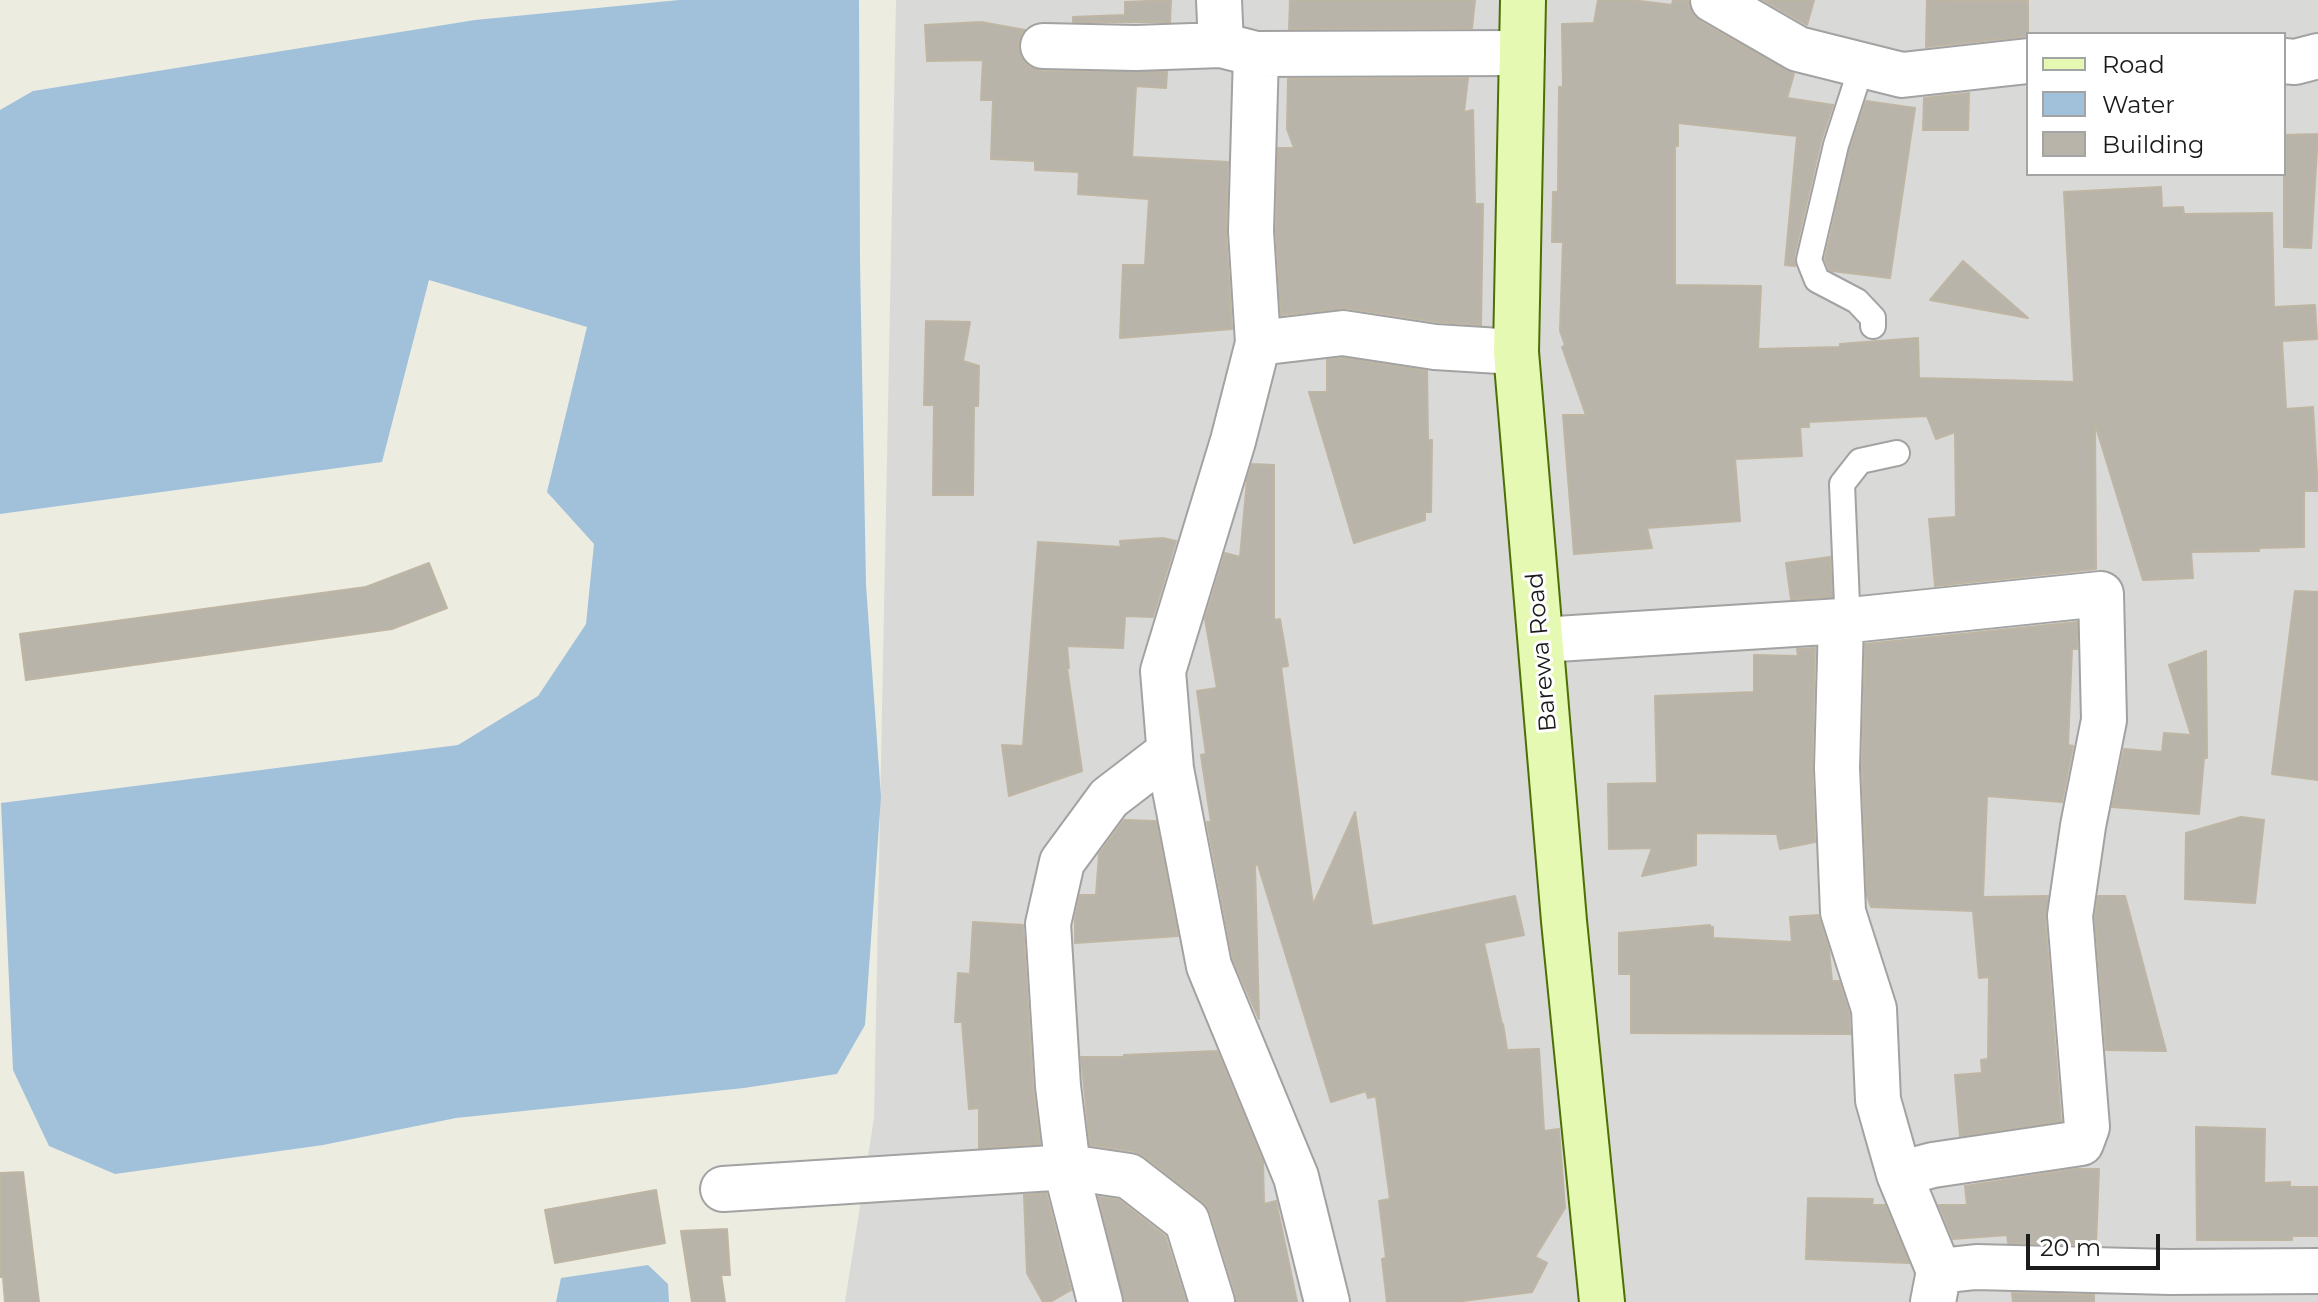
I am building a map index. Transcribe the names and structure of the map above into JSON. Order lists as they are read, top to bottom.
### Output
{
  "streets": {
    "main road": ["Barewa Road"]
  },
  "legend": ["Road", "Water", "Building"],
  "scale_bar": "20 m"
}
